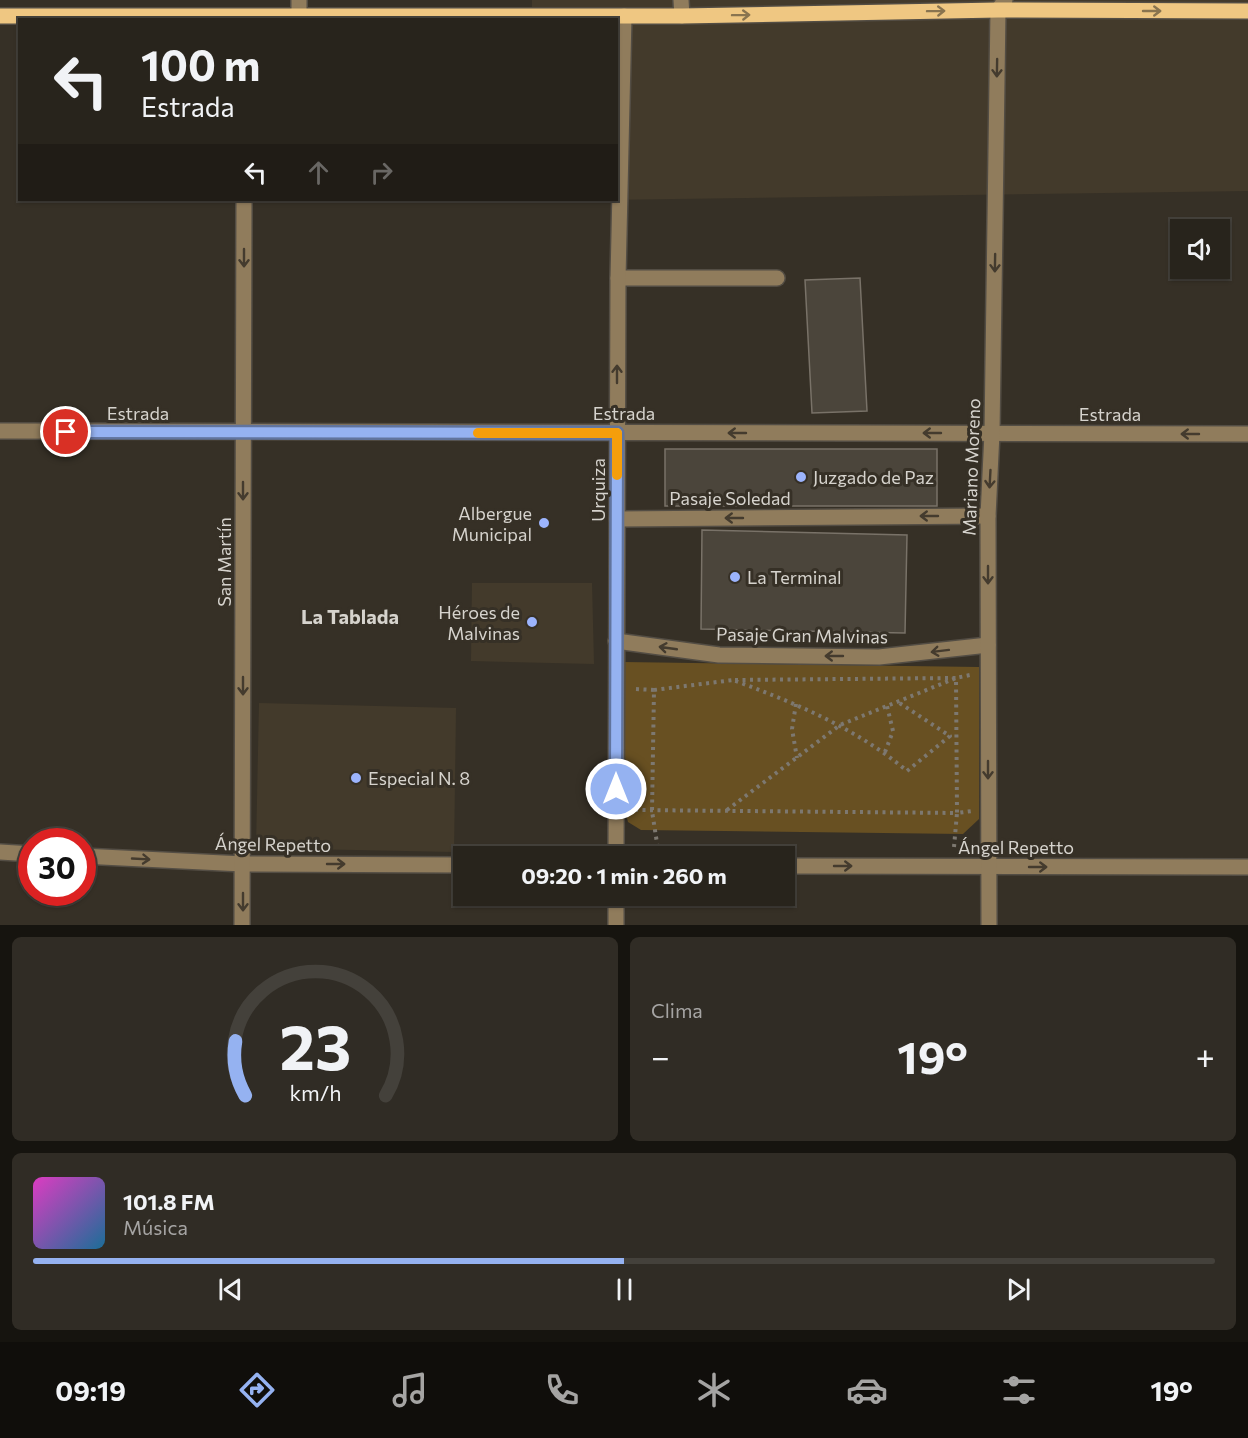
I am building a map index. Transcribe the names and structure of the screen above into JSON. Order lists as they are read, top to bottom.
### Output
{
  "streets": {
    "street": [
      "Estrada",
      "Mariano Moreno",
      "Urquiza",
      "Pasaje Soledad",
      "San Martín",
      "Pasaje Gran Malvinas",
      "Ángel Repetto"
    ]
  },
  "crossings": [
    ["Estrada", "Mariano Moreno"],
    ["Estrada", "Urquiza"],
    ["Estrada", "San Martín"],
    ["Mariano Moreno", "Pasaje Soledad"],
    ["Mariano Moreno", "Pasaje Gran Malvinas"],
    ["Mariano Moreno", "Ángel Repetto"],
    ["Urquiza", "Pasaje Soledad"],
    ["Urquiza", "Pasaje Gran Malvinas"],
    ["San Martín", "Ángel Repetto"]
  ],
  "one_way": [
    "Estrada",
    "Mariano Moreno",
    "Pasaje Soledad",
    "San Martín",
    "Pasaje Gran Malvinas",
    "Ángel Repetto"
  ],
  "districts": ["La Tablada"],
  "places": [
    "Juzgado de Paz",
    "Albergue Municipal",
    "La Terminal",
    "Héroes de Malvinas",
    "Especial N. 8"
  ],
  "page": {
    "turn": ["100 m", "Estrada"],
    "limit": "30",
    "trip": "09:20 · 1 min · 260 m",
    "tile": "Clima",
    "heat": ["−", "19°", "+"],
    "song": ["101.8 FM", "Música"],
    "tabs": ["09:19", "19°"],
    "gauge": ["23", "km/h"]
  }
}
